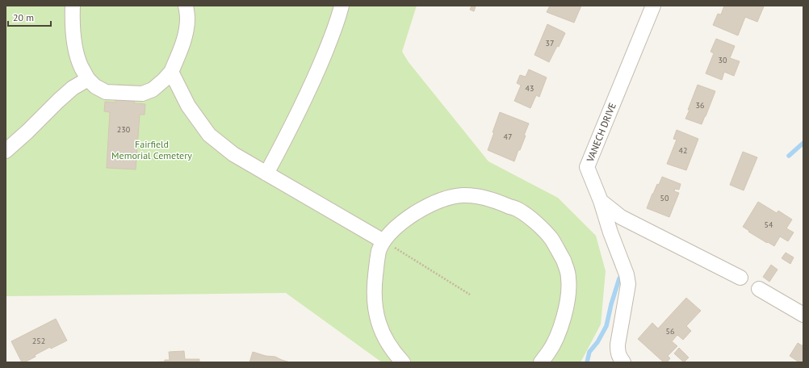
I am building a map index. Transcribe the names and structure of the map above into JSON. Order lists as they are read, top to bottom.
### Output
{
  "streets": {
    "street": ["VANECH DRIVE"]
  },
  "parks": ["Fairfield Memorial Cemetery"],
  "house_numbers": [
    "37",
    "30",
    "43",
    "36",
    "230",
    "47",
    "42",
    "50",
    "54",
    "56",
    "252"
  ],
  "scale_bar": "20 m"
}
